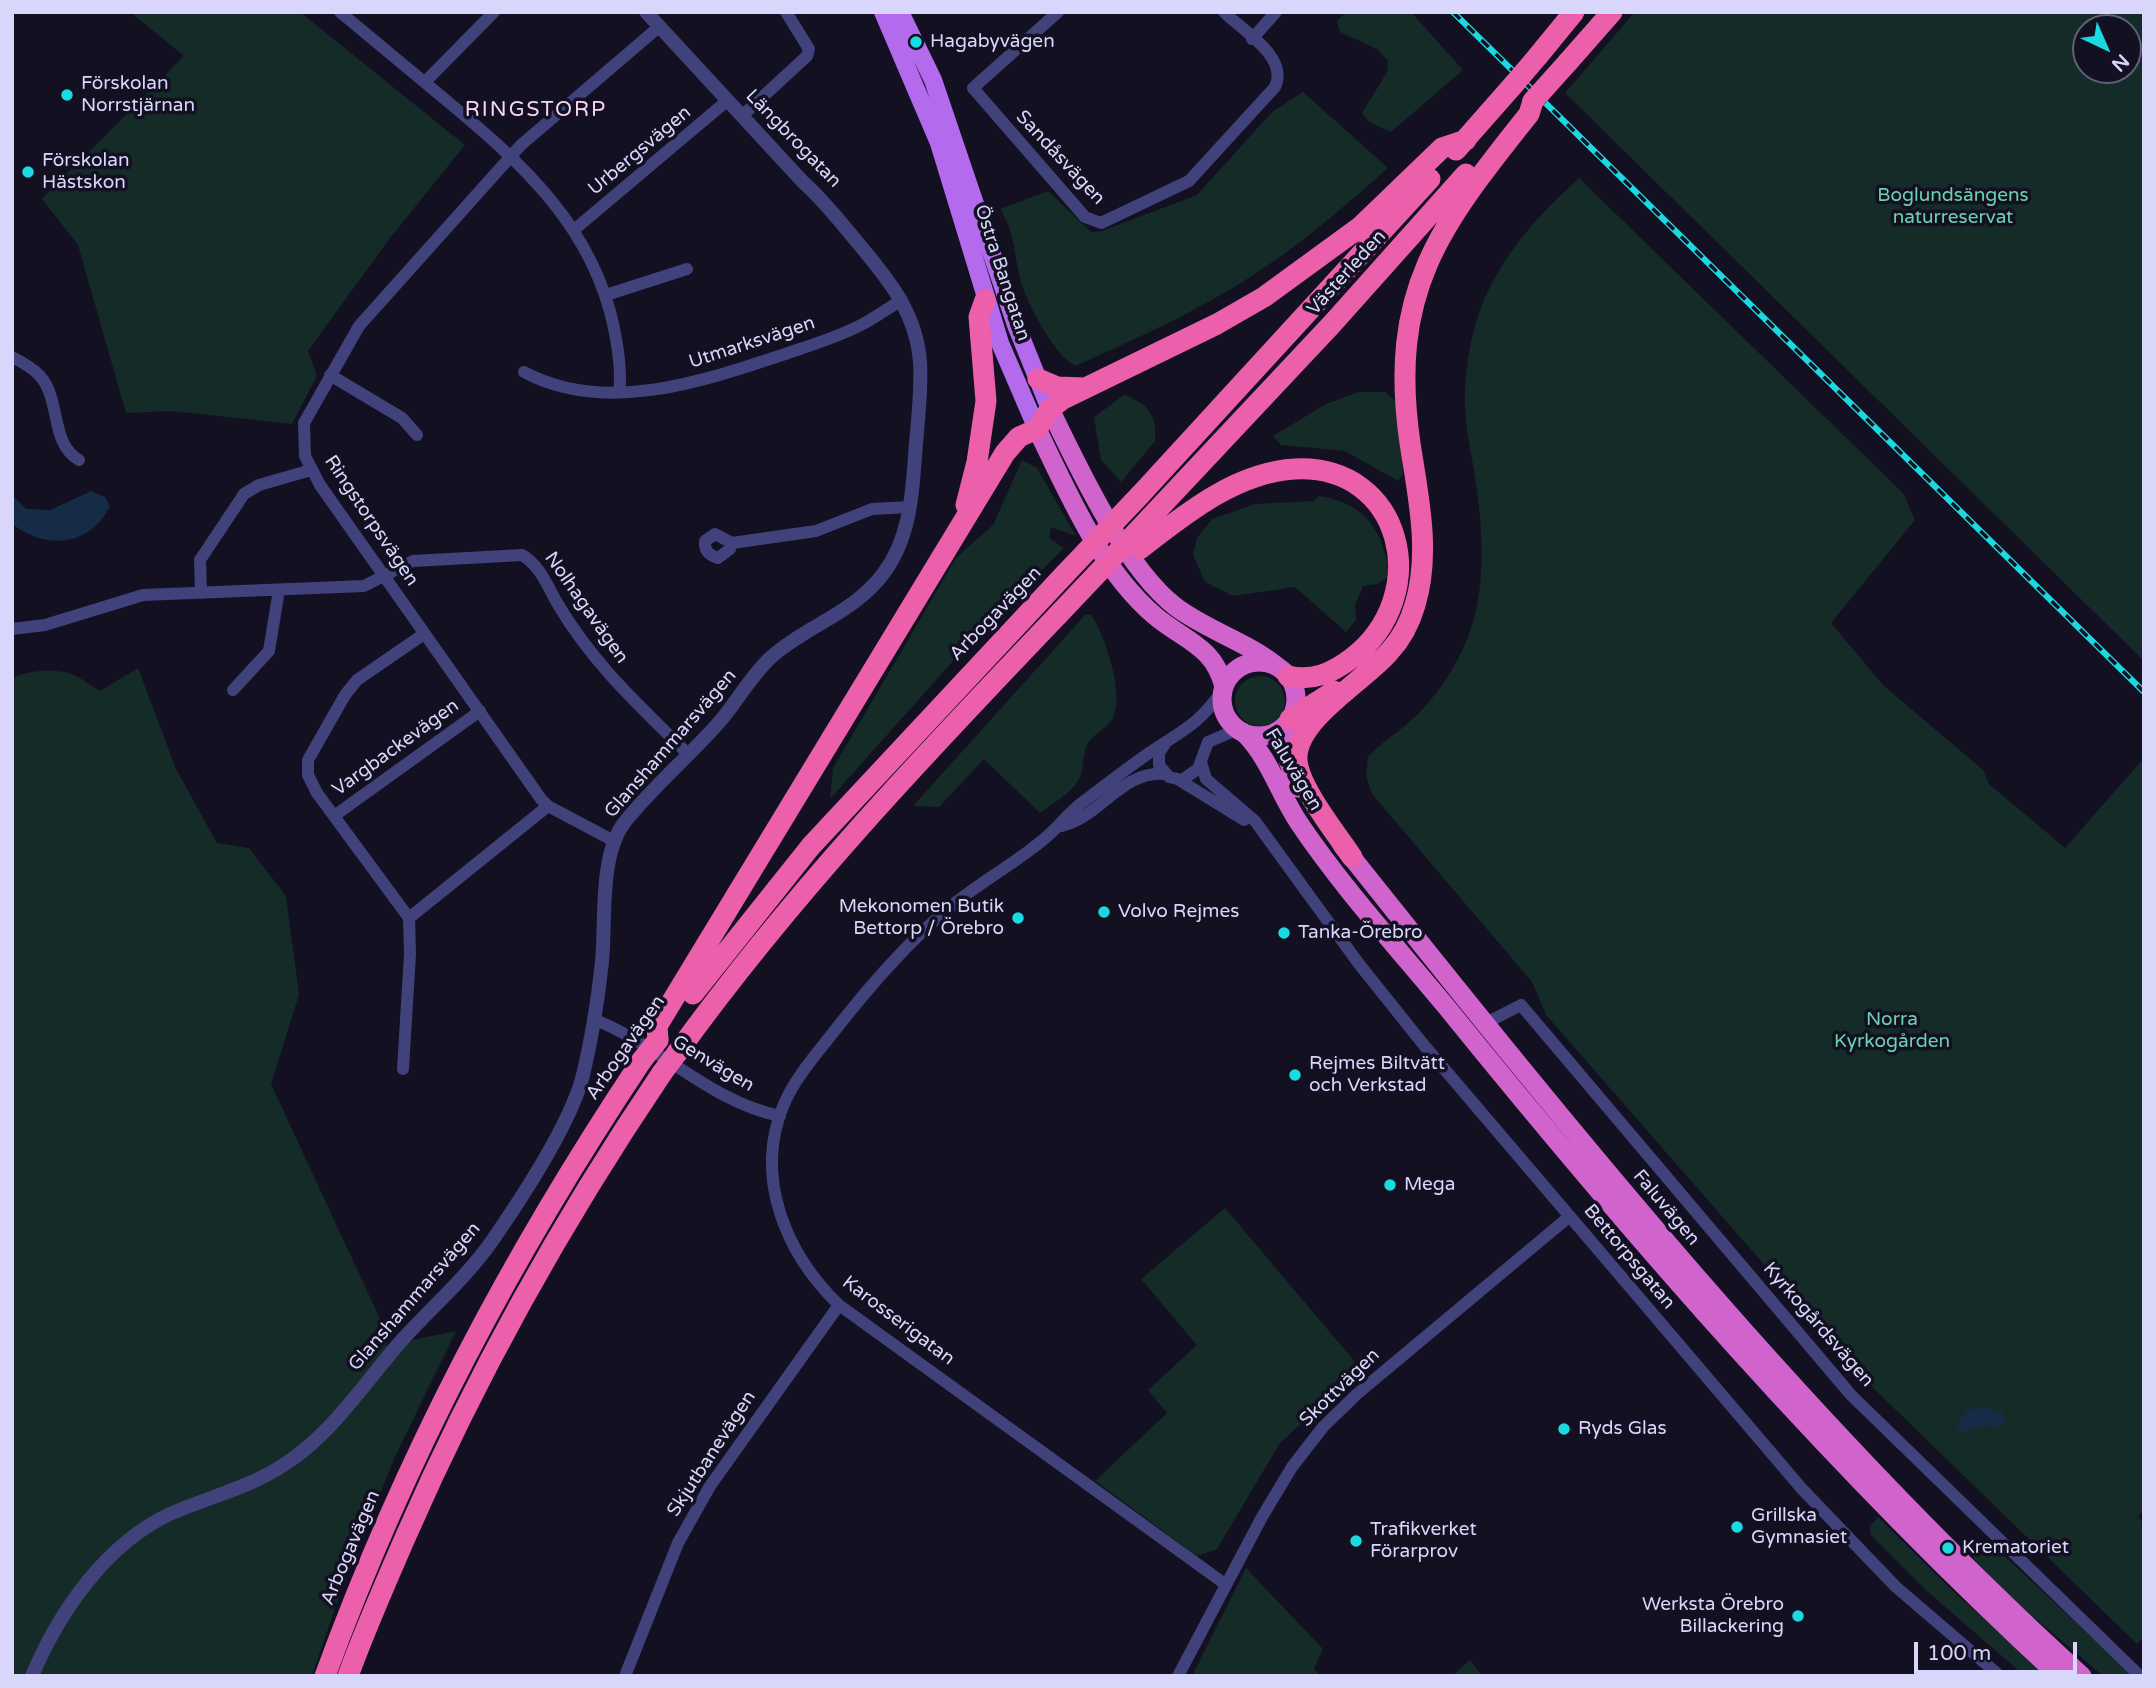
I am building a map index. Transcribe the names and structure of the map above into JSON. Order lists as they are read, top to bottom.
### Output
{
  "streets": {
    "highway": [
      "Östra Bangatan",
      "Västerleden",
      "Arbogavägen",
      "Faluvägen"
    ],
    "street": [
      "Längbrogatan",
      "Urbergsvägen",
      "Sandåsvägen",
      "Utmarksvägen",
      "Ringstorpsvägen",
      "Nolhagavägen",
      "Glanshammarsvägen",
      "Vargbackevägen",
      "Genvägen",
      "Bettorpsgatan",
      "Karosserigatan",
      "Kyrkogårdsvägen",
      "Skottvägen",
      "Skjutbanevägen"
    ]
  },
  "crossings": [
    ["Längbrogatan", "Urbergsvägen"],
    ["Längbrogatan", "Utmarksvägen"],
    ["Längbrogatan", "Ringstorpsvägen"],
    ["Längbrogatan", "Glanshammarsvägen"],
    ["Östra Bangatan", "Västerleden"],
    ["Östra Bangatan", "Arbogavägen"],
    ["Västerleden", "Arbogavägen"],
    ["Utmarksvägen", "Glanshammarsvägen"],
    ["Ringstorpsvägen", "Nolhagavägen"],
    ["Ringstorpsvägen", "Glanshammarsvägen"],
    ["Ringstorpsvägen", "Vargbackevägen"],
    ["Nolhagavägen", "Glanshammarsvägen"],
    ["Glanshammarsvägen", "Genvägen"],
    ["Faluvägen", "Karosserigatan"],
    ["Faluvägen", "Kyrkogårdsvägen"],
    ["Genvägen", "Karosserigatan"],
    ["Bettorpsgatan", "Skottvägen"],
    ["Karosserigatan", "Skottvägen"],
    ["Karosserigatan", "Skjutbanevägen"]
  ],
  "districts": ["RINGSTORP"],
  "parks": ["Boglundsängens naturreservat", "Norra Kyrkogården"],
  "places": [
    "Hagabyvägen",
    "Förskolan Norrstjärnan",
    "Förskolan Hästskon",
    "Volvo Rejmes",
    "Mekonomen Butik Bettorp / Örebro",
    "Tanka-Örebro",
    "Rejmes Biltvätt och Verkstad",
    "Mega",
    "Ryds Glas",
    "Grillska Gymnasiet",
    "Trafikverket Förarprov",
    "Krematoriet",
    "Werksta Örebro Billackering"
  ],
  "scale_bar": "100 m",
  "north": "bottom right"
}
